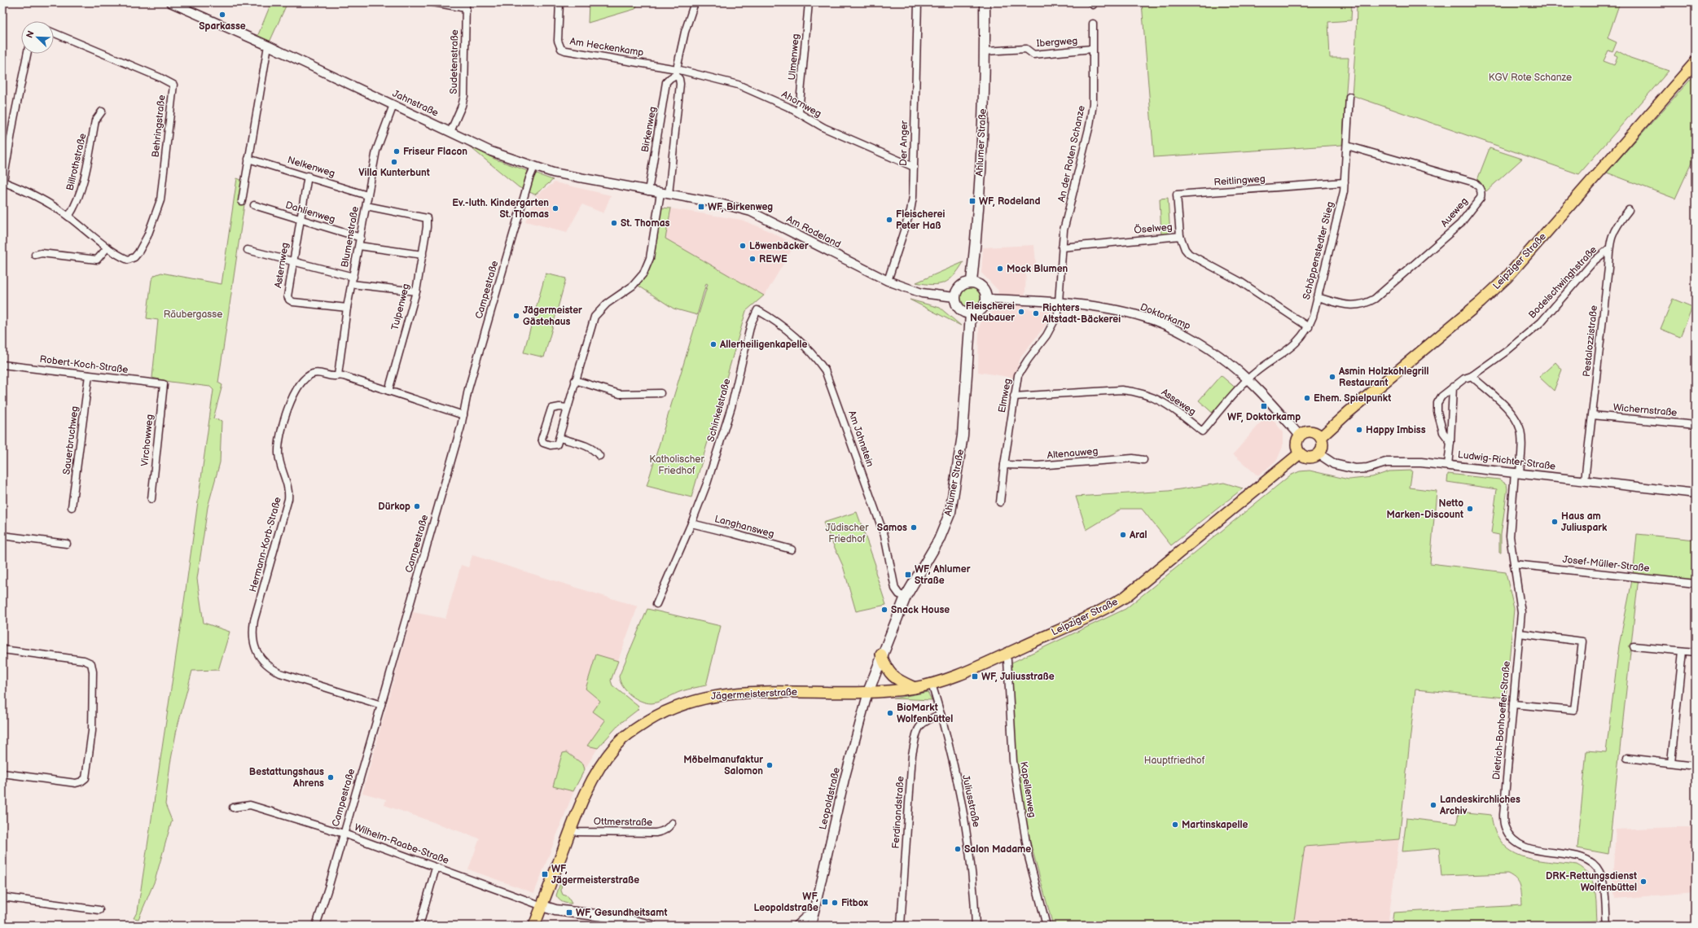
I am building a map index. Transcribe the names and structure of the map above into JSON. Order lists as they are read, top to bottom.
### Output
{
  "streets": {
    "main road": ["Ahlumer Straße", "Leipziger Straße", "Jägermeisterstraße"],
    "street": [
      "Ibergweg",
      "Am Heckenkamp",
      "Ulmenweg",
      "Sudetenstraße",
      "Jahnstraße",
      "Ahornweg",
      "Behringstraße",
      "Birkenweg",
      "Der Anger",
      "An der Roten Schanze",
      "Billrothstraße",
      "Nelkenweg",
      "Reitlingweg",
      "Dahlienweg",
      "Aueweg",
      "Öselweg",
      "Am Rodeland",
      "Blumenstraße",
      "Schöppenstedter Stieg",
      "Asternweg",
      "Bodelschwinghstraße",
      "Campestraße",
      "Tulpenweg",
      "Doktorkamp",
      "Pestalozzistraße",
      "Robert-Koch-Straße",
      "Elmweg",
      "Asseweg",
      "Schinkelstraße",
      "Wichernstraße",
      "Am Jahnstein",
      "Sauerbruchweg",
      "Virchowweg",
      "Altenauweg",
      "Ludwig-Richter-Straße",
      "Langhansweg",
      "Hermann-Korb-Straße",
      "Josef-Müller-Straße",
      "Dietrich-Bonhoeffer-Straße",
      "Kapellenweg",
      "Leopoldstraße",
      "Juliusstraße",
      "Ferdinandstraße",
      "Ottmerstraße",
      "Wilhelm-Raabe-Straße"
    ]
  },
  "crossings": [
    ["Ibergweg", "Ahlumer Straße"],
    ["Ibergweg", "An der Roten Schanze"],
    ["Am Heckenkamp", "Ahornweg"],
    ["Am Heckenkamp", "Birkenweg"],
    ["Ulmenweg", "Ahornweg"],
    ["Sudetenstraße", "Jahnstraße"],
    ["Jahnstraße", "Birkenweg"],
    ["Jahnstraße", "Am Rodeland"],
    ["Jahnstraße", "Blumenstraße"],
    ["Jahnstraße", "Campestraße"],
    ["Ahornweg", "Birkenweg"],
    ["Ahornweg", "Der Anger"],
    ["Ahlumer Straße", "Am Rodeland"],
    ["Ahlumer Straße", "Leipziger Straße"],
    ["Ahlumer Straße", "Doktorkamp"],
    ["Ahlumer Straße", "Am Jahnstein"],
    ["Ahlumer Straße", "Jägermeisterstraße"],
    ["Ahlumer Straße", "Leopoldstraße"],
    ["Der Anger", "Am Rodeland"],
    ["An der Roten Schanze", "Öselweg"],
    ["Nelkenweg", "Blumenstraße"],
    ["Nelkenweg", "Asternweg"],
    ["Reitlingweg", "Öselweg"],
    ["Reitlingweg", "Schöppenstedter Stieg"],
    ["Dahlienweg", "Blumenstraße"],
    ["Dahlienweg", "Asternweg"],
    ["Aueweg", "Schöppenstedter Stieg"],
    ["Öselweg", "Schöppenstedter Stieg"],
    ["Am Rodeland", "Doktorkamp"],
    ["Blumenstraße", "Asternweg"],
    ["Blumenstraße", "Tulpenweg"],
    ["Blumenstraße", "Hermann-Korb-Straße"],
    ["Schöppenstedter Stieg", "Doktorkamp"],
    ["Schöppenstedter Stieg", "Asseweg"],
    ["Leipziger Straße", "Doktorkamp"],
    ["Leipziger Straße", "Ludwig-Richter-Straße"],
    ["Leipziger Straße", "Jägermeisterstraße"],
    ["Leipziger Straße", "Kapellenweg"],
    ["Leipziger Straße", "Leopoldstraße"],
    ["Leipziger Straße", "Juliusstraße"],
    ["Bodelschwinghstraße", "Pestalozzistraße"],
    ["Bodelschwinghstraße", "Dietrich-Bonhoeffer-Straße"],
    ["Campestraße", "Hermann-Korb-Straße"],
    ["Campestraße", "Wilhelm-Raabe-Straße"],
    ["Tulpenweg", "Hermann-Korb-Straße"],
    ["Doktorkamp", "Elmweg"],
    ["Doktorkamp", "Asseweg"],
    ["Doktorkamp", "Ludwig-Richter-Straße"],
    ["Pestalozzistraße", "Wichernstraße"],
    ["Pestalozzistraße", "Ludwig-Richter-Straße"],
    ["Robert-Koch-Straße", "Sauerbruchweg"],
    ["Robert-Koch-Straße", "Virchowweg"],
    ["Elmweg", "Asseweg"],
    ["Elmweg", "Altenauweg"],
    ["Schinkelstraße", "Am Jahnstein"],
    ["Schinkelstraße", "Langhansweg"],
    ["Ludwig-Richter-Straße", "Dietrich-Bonhoeffer-Straße"],
    ["Josef-Müller-Straße", "Dietrich-Bonhoeffer-Straße"],
    ["Jägermeisterstraße", "Leopoldstraße"],
    ["Jägermeisterstraße", "Ottmerstraße"],
    ["Jägermeisterstraße", "Wilhelm-Raabe-Straße"],
    ["Juliusstraße", "Ferdinandstraße"]
  ],
  "parks": [
    "KGV Rote Schanze",
    "Räubergasse",
    "Katholischer Friedhof",
    "Jüdischer Friedhof",
    "Hauptfriedhof"
  ],
  "places": {
    "other": [
      "Sparkasse",
      "Friseur Flacon",
      "Villa Kunterbunt",
      "Ev.-luth. Kindergarten St. Thomas",
      "Fleischerei Peter Haß",
      "St. Thomas",
      "Löwenbäcker",
      "REWE",
      "Mock Blumen",
      "Fleischerei Neubauer",
      "Richters Altstadt-Bäckerei",
      "Jägermeister Gästehaus",
      "Allerheiligenkapelle",
      "Asmin Holzkohlegrill Restaurant",
      "Ehem. Spielpunkt",
      "Happy Imbiss",
      "Dürkop",
      "Netto Marken-Discount",
      "Haus am Juliuspark",
      "Samos",
      "Aral",
      "Snack House",
      "BioMarkt Wolfenbüttel",
      "Möbelmanufaktur Salomon",
      "Bestattungshaus Ahrens",
      "Landeskirchliches Archiv",
      "Martinskapelle",
      "Salon Madame",
      "DRK-Rettungsdienst Wolfenbüttel",
      "Fitbox"
    ],
    "transit": [
      "WF, Rodeland",
      "WF, Birkenweg",
      "WF, Doktorkamp",
      "WF, Ahlumer Straße",
      "WF, Juliusstraße",
      "WF, Jägermeisterstraße",
      "WF, Leopoldstraße",
      "WF, Gesundheitsamt"
    ]
  },
  "north": "top left"
}
